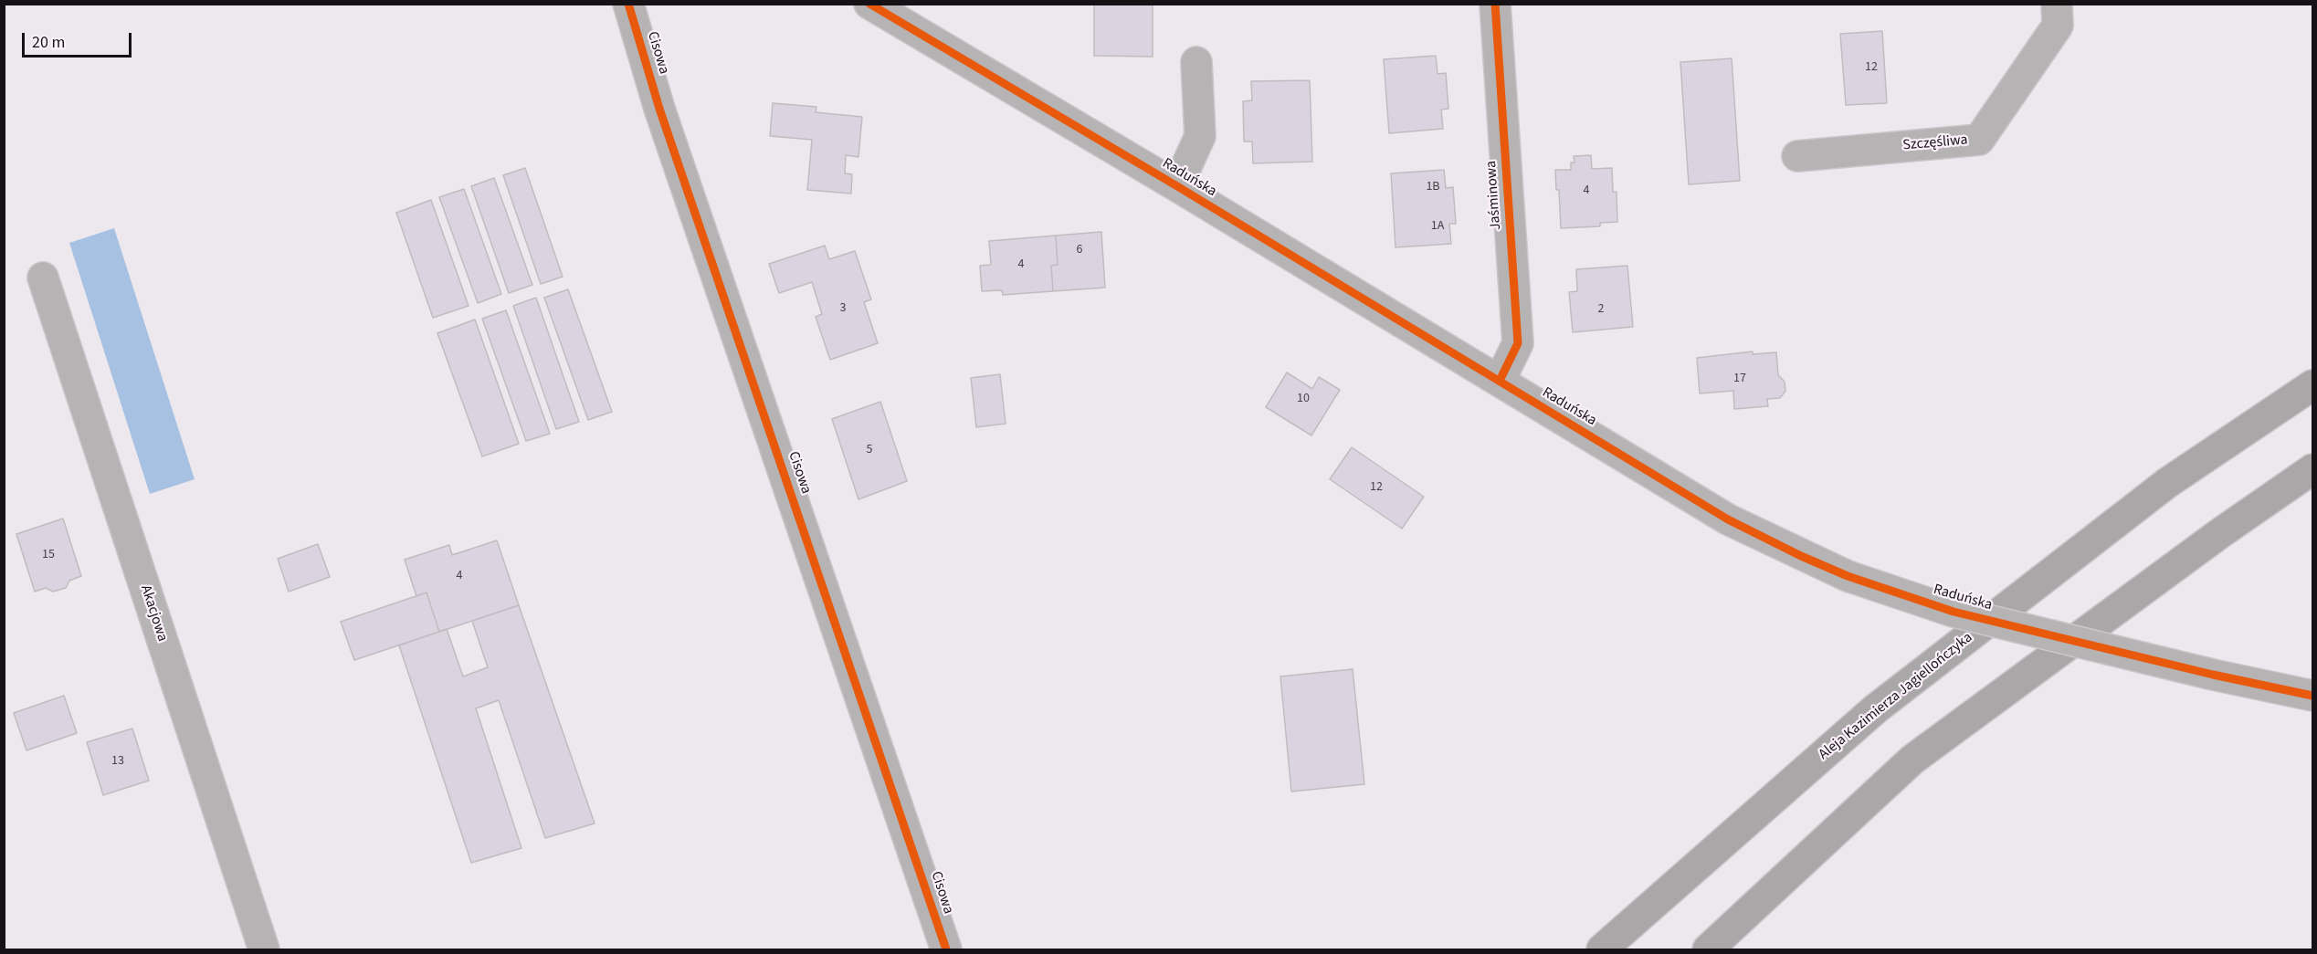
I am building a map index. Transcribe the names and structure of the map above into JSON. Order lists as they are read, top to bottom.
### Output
{
  "streets": {
    "highway": ["Aleja Kazimierza Jagiellończyka"],
    "street": [
      "Cisowa",
      "Szczęśliwa",
      "Raduńska",
      "Jaśminowa",
      "Akacjowa"
    ]
  },
  "crossings": [
    ["Raduńska", "Jaśminowa"]
  ],
  "house_numbers": [
    "12",
    "1B",
    "4",
    "1A",
    "6",
    "4",
    "3",
    "2",
    "17",
    "10",
    "5",
    "12",
    "15",
    "4",
    "13"
  ],
  "scale_bar": "20 m"
}
